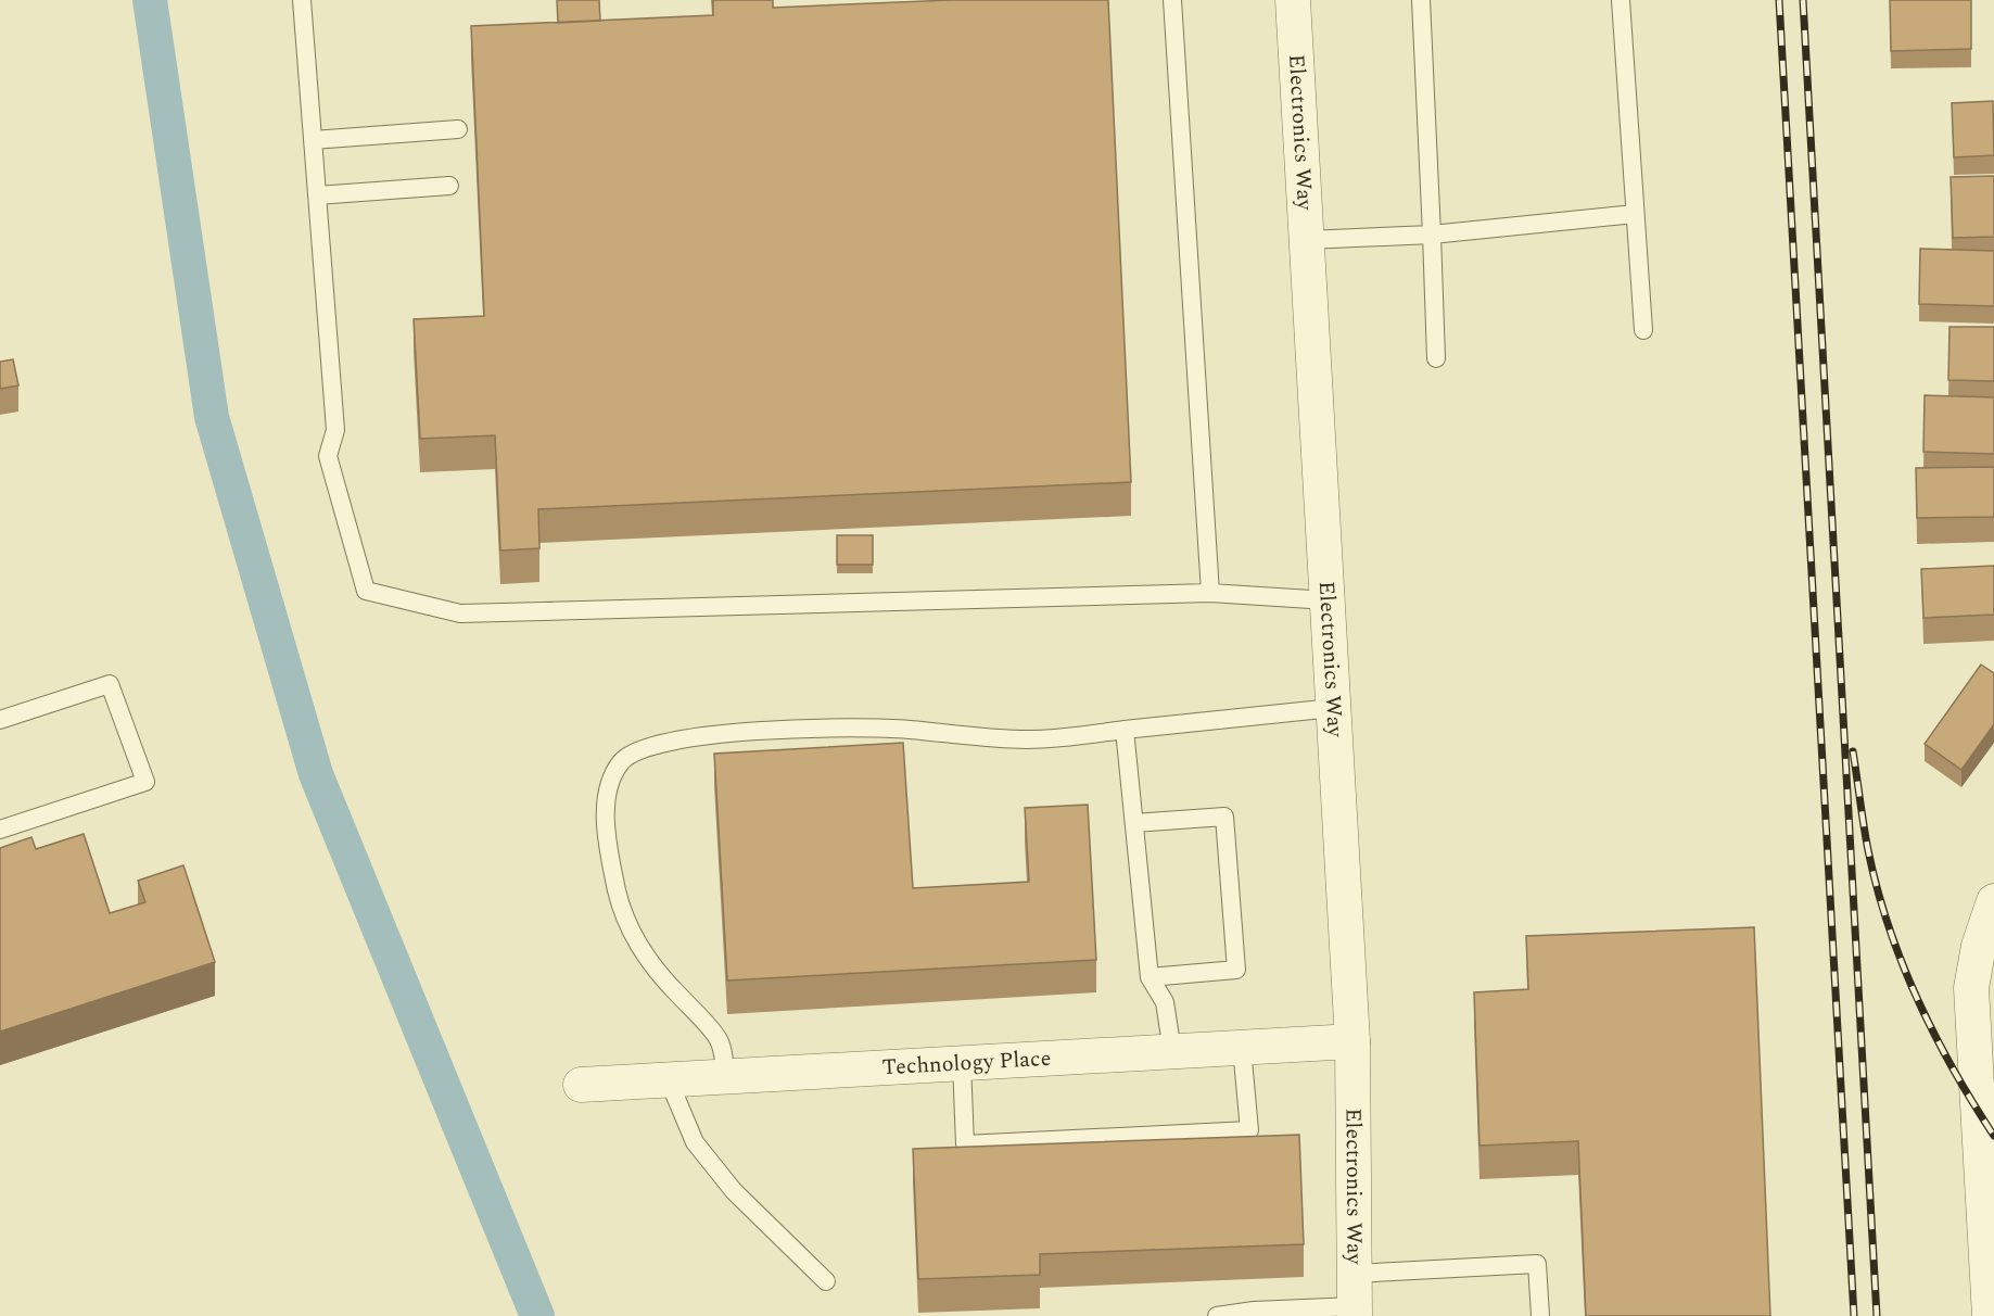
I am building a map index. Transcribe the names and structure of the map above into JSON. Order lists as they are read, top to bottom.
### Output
{
  "streets": {
    "street": ["Electronics Way", "Technology Place"]
  },
  "crossings": [
    ["Electronics Way", "Technology Place"]
  ]
}
